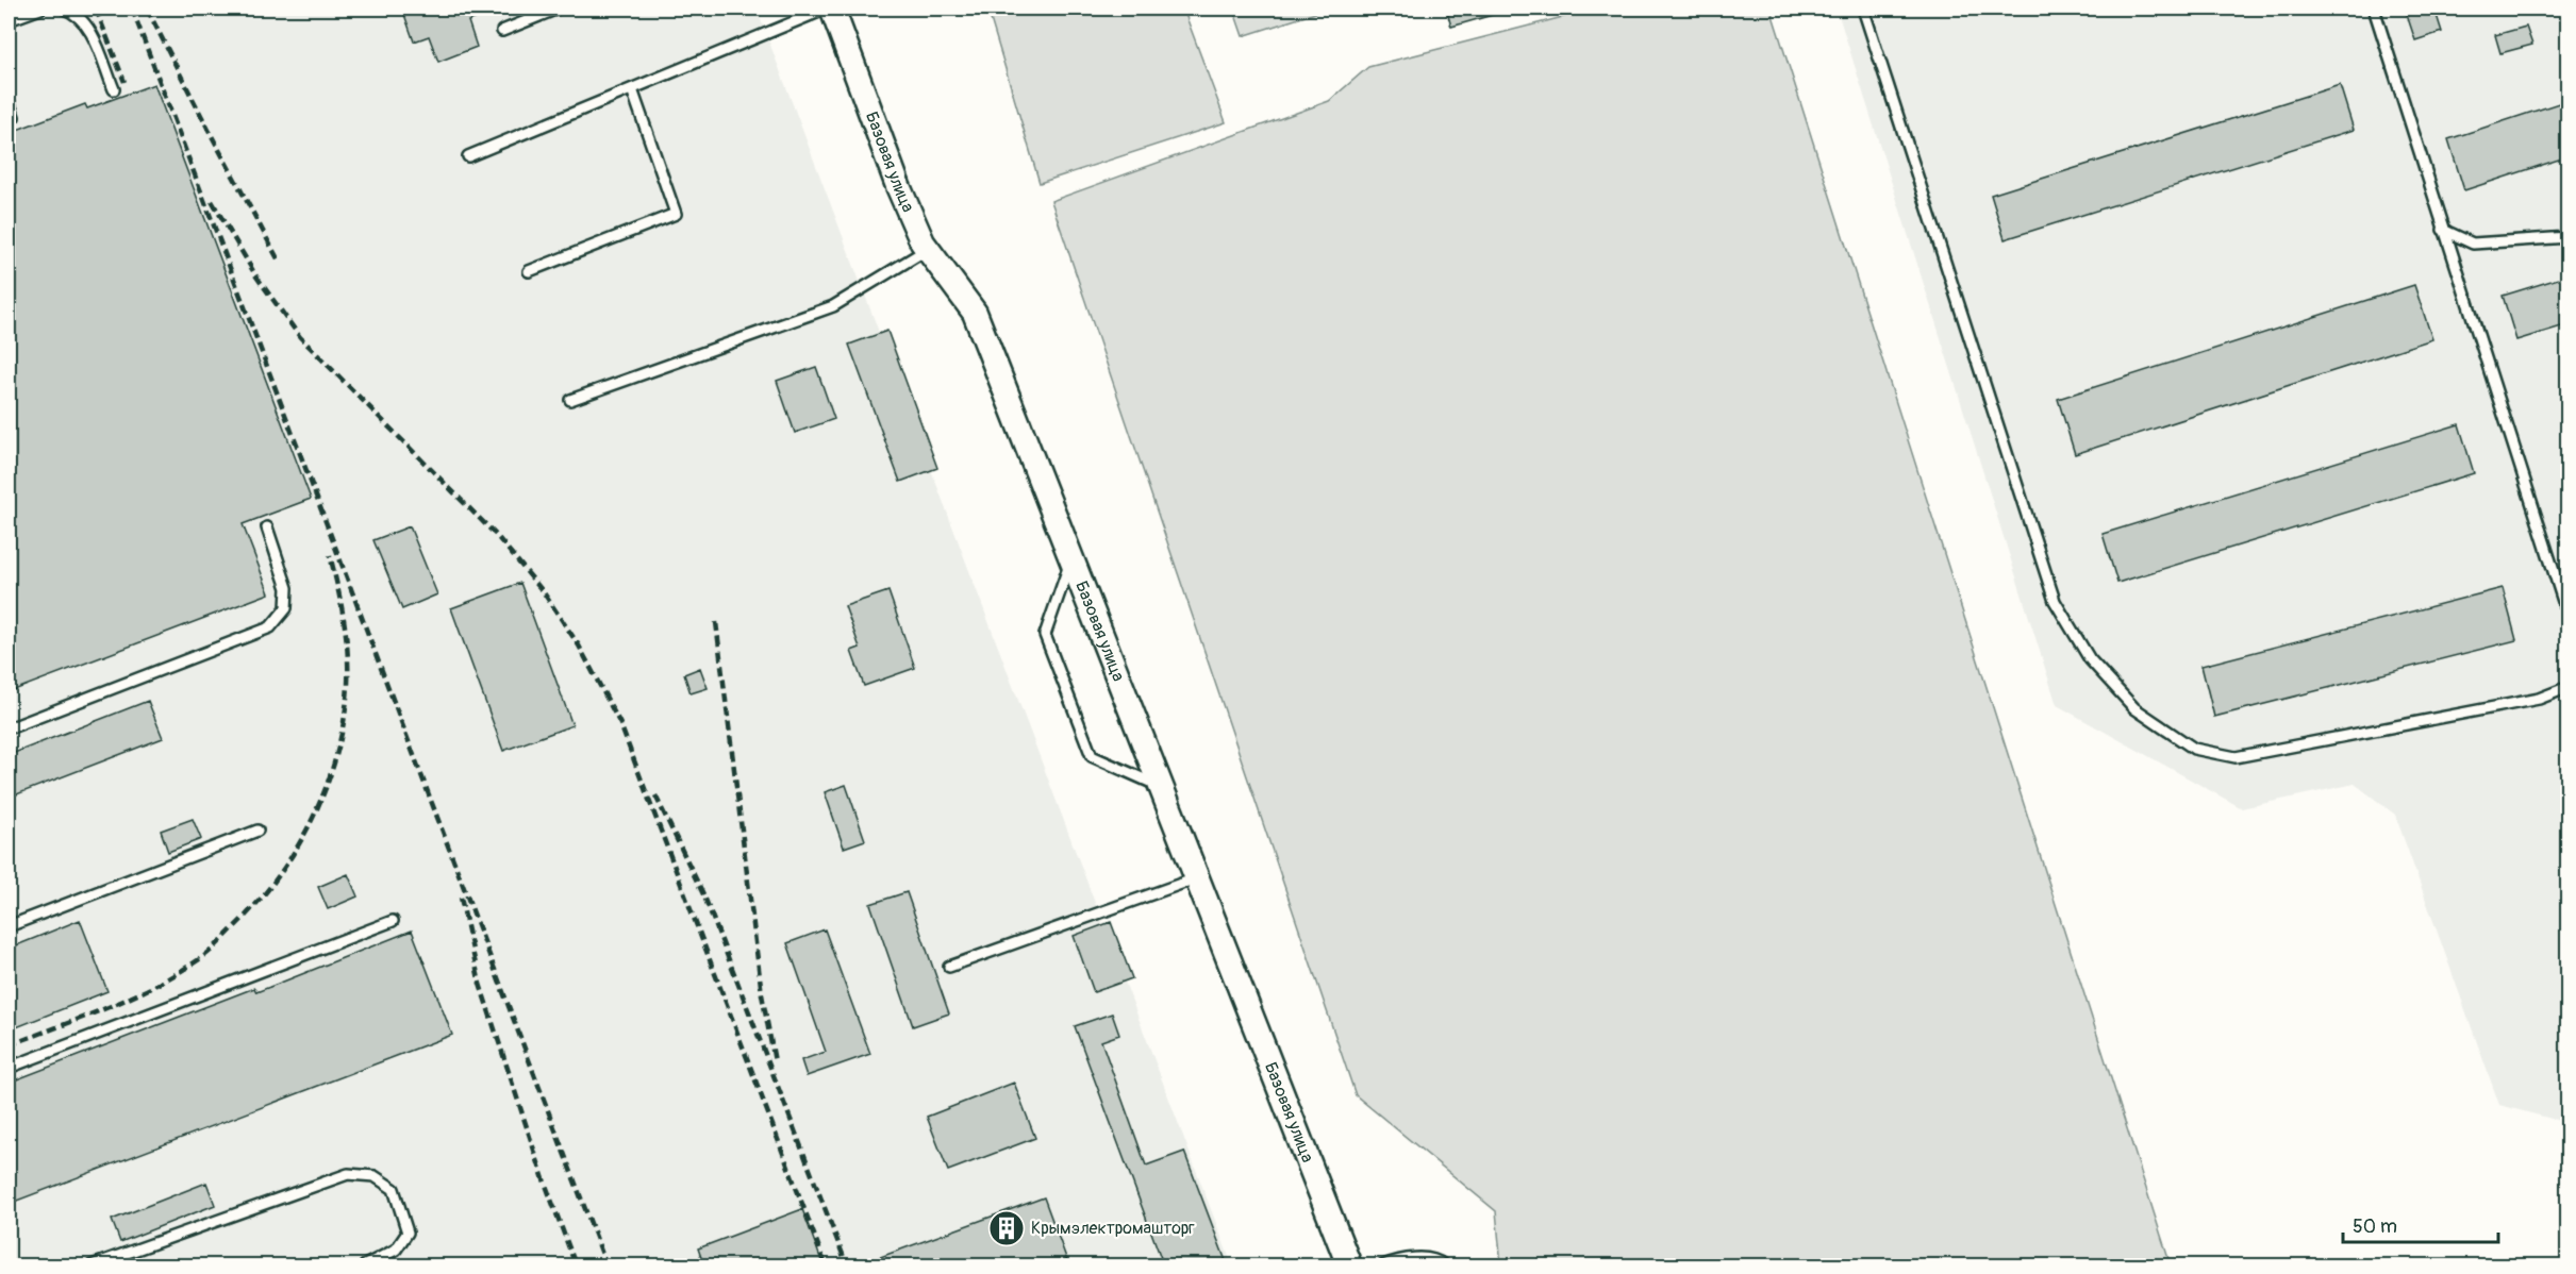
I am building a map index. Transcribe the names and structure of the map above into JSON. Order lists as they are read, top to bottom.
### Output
{
  "streets": {
    "street": ["Базовая улица"]
  },
  "places": {
    "building": ["Крымэлектромашторг"]
  },
  "scale_bar": "50 m"
}
